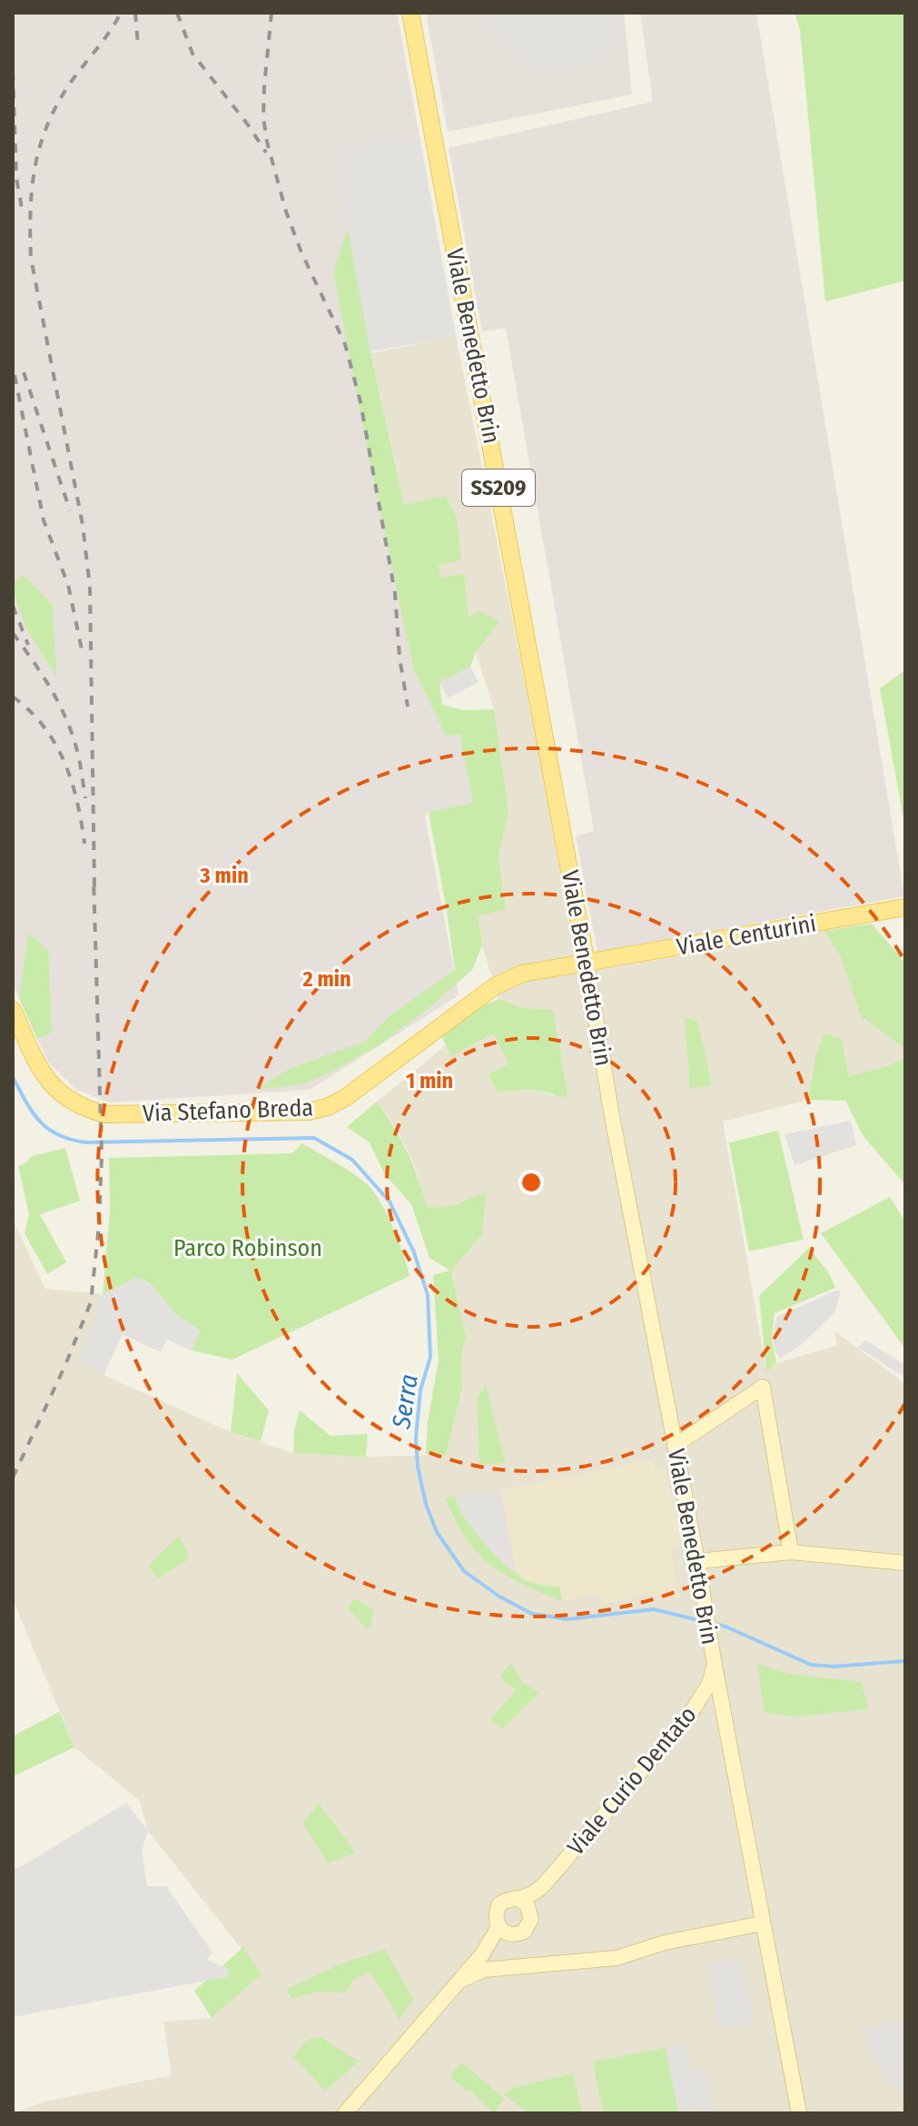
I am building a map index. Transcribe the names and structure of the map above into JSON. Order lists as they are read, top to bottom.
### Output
{
  "streets": {
    "main road": [
      "Viale Benedetto Brin",
      "SS209",
      "Viale Centurini",
      "Via Stefano Breda"
    ],
    "street": ["Viale Curio Dentato"]
  },
  "crossings": [
    ["Viale Benedetto Brin", "Viale Centurini"],
    ["Viale Benedetto Brin", "Via Stefano Breda"],
    ["Viale Benedetto Brin", "Viale Curio Dentato"],
    ["Viale Centurini", "Via Stefano Breda"]
  ],
  "water": ["Serra"],
  "parks": ["Parco Robinson"],
  "rings": ["3 min", "2 min", "1 min"]
}
